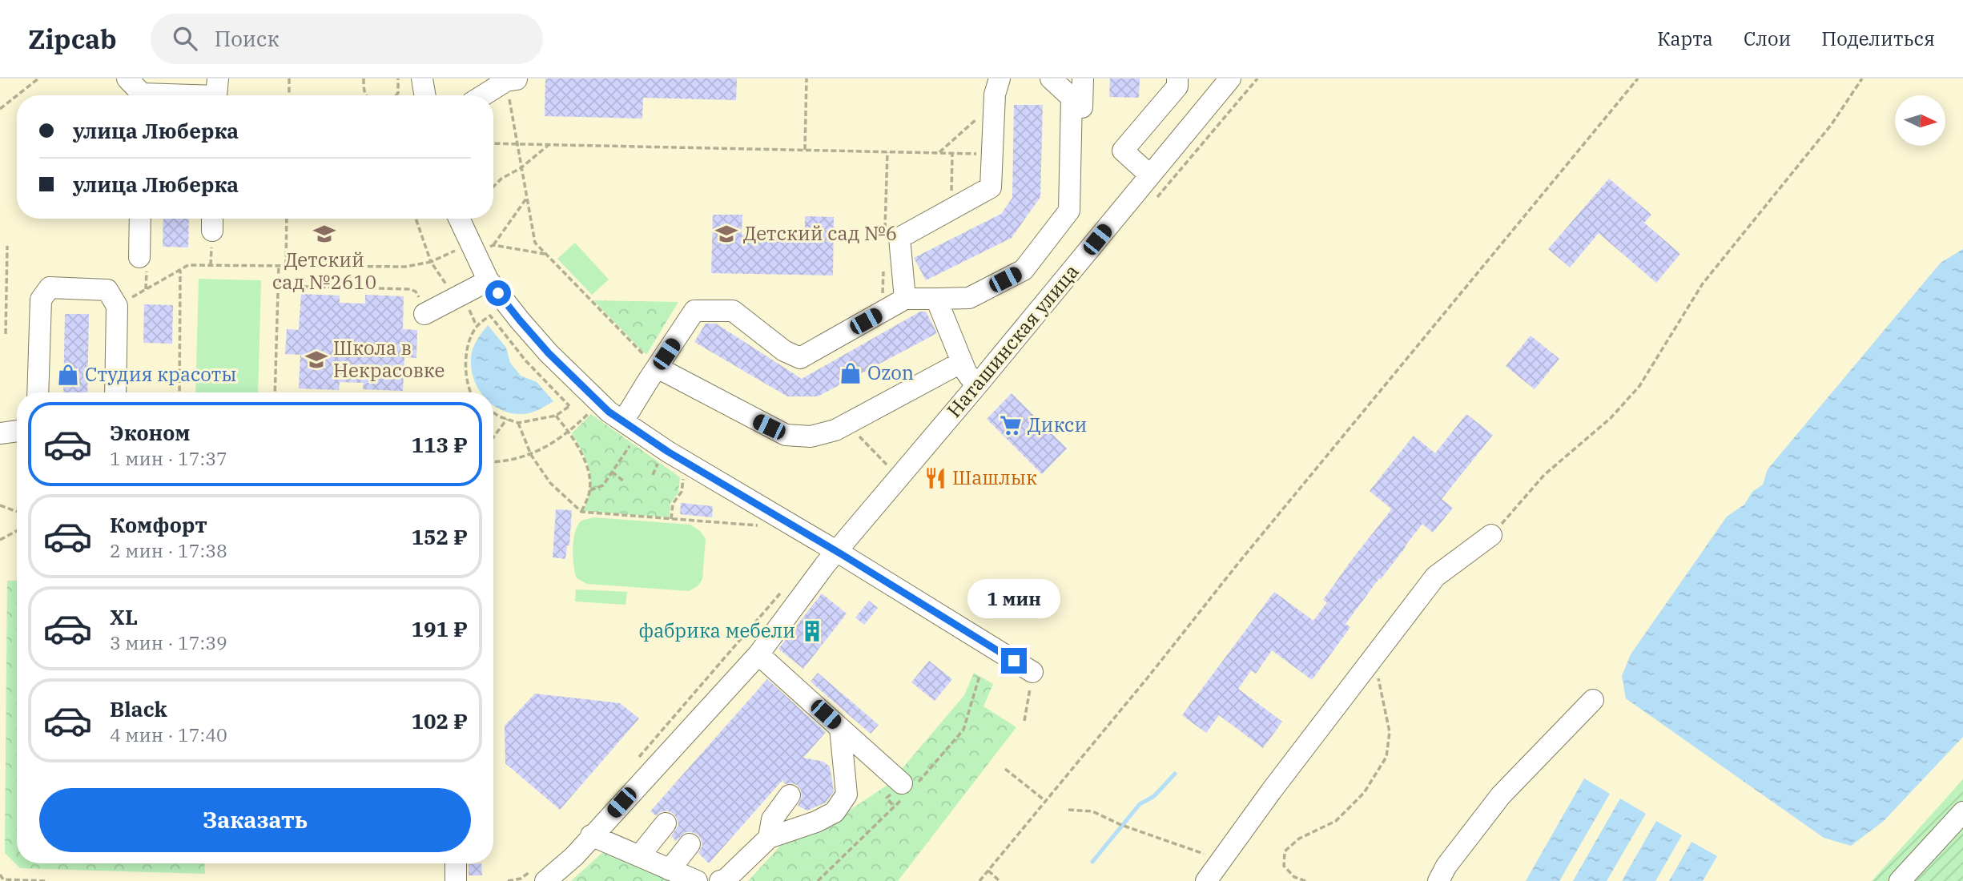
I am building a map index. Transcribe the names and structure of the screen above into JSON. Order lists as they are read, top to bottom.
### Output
{
  "streets": {
    "street": ["Наташинская улица"]
  },
  "places": {
    "school or university": ["Детский сад №2610", "Детский сад №6", "Школа в Некрасовке"],
    "shop": ["Ozon", "Студия красоты"],
    "supermarket": ["Дикси"],
    "restaurant": ["Шашлык"],
    "building": ["фабрика мебели"]
  },
  "north": "right",
  "page": {
    "header": "Zipcab",
    "search": "Поиск",
    "nav": ["Карта", "Слои", "Поделиться"],
    "banner": ["улица Люберка", "улица Люберка"],
    "list": [
      {
        "name": "Эконом",
        "note": "1 мин · 17:37",
        "value": "113 ₽"
      },
      {
        "name": "Комфорт",
        "note": "2 мин · 17:38",
        "value": "152 ₽"
      },
      {
        "name": "XL",
        "note": "3 мин · 17:39",
        "value": "191 ₽"
      },
      {
        "name": "Black",
        "note": "4 мин · 17:40",
        "value": "102 ₽"
      }
    ],
    "bubble": "1 мин",
    "buttons": "Заказать"
  }
}
